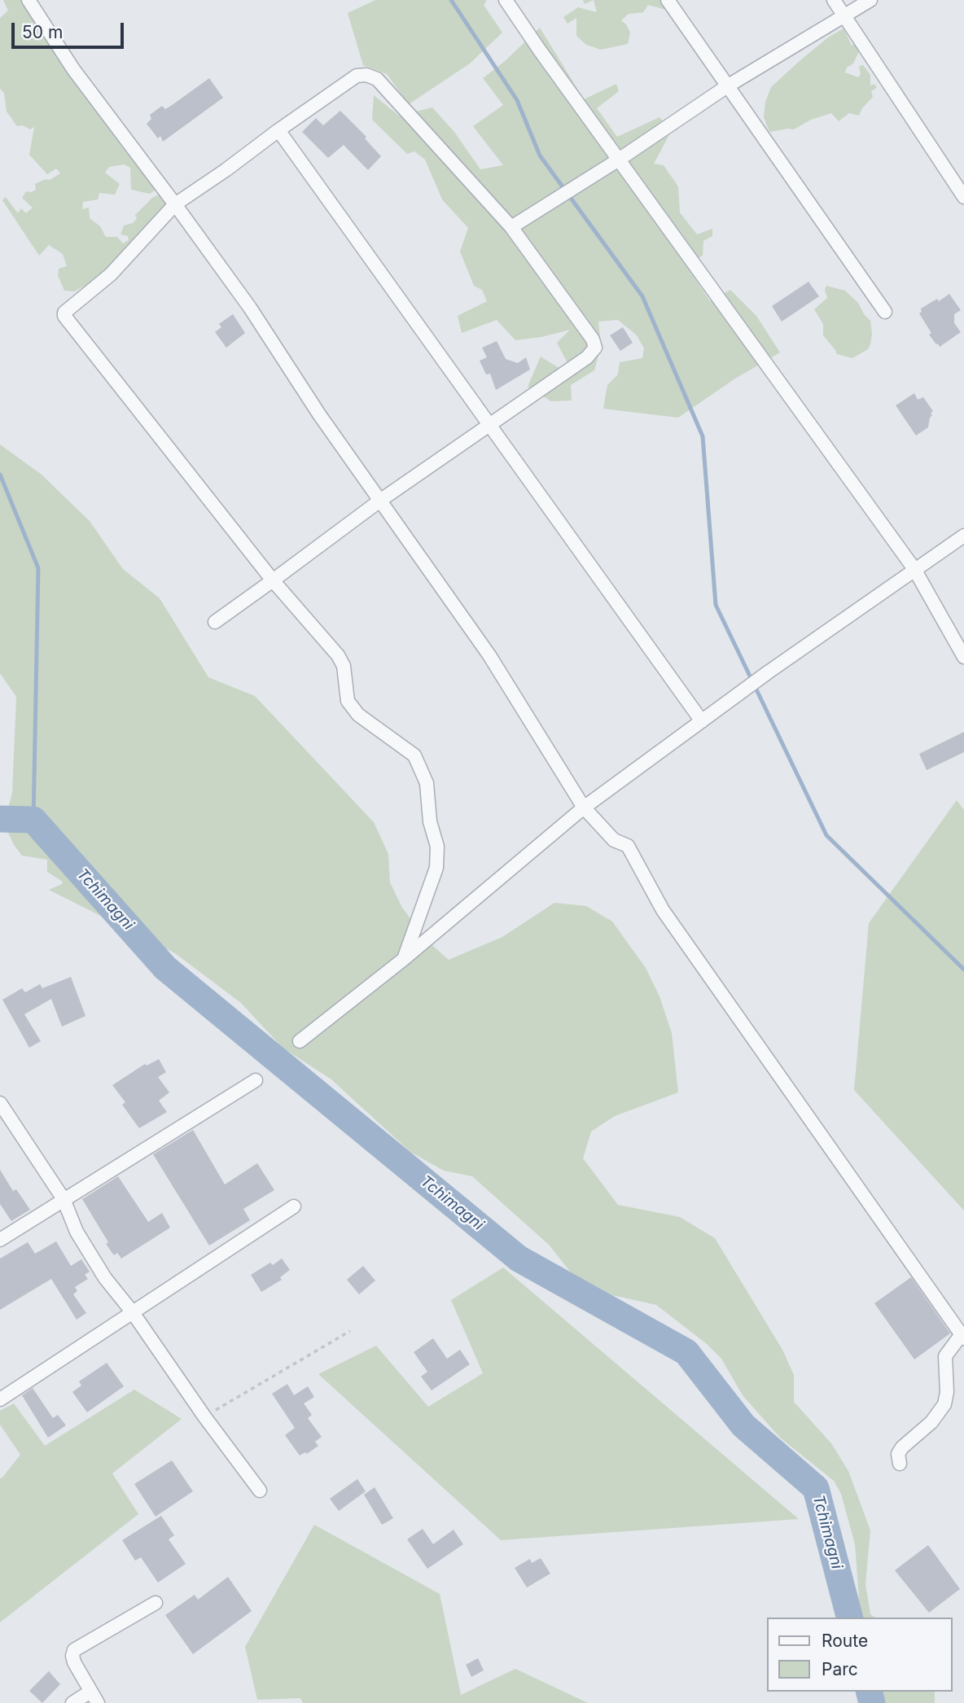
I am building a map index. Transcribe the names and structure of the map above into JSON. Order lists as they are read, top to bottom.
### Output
{
  "water": ["Tchimagni"],
  "legend": ["Route", "Parc"],
  "scale_bar": "50 m"
}
